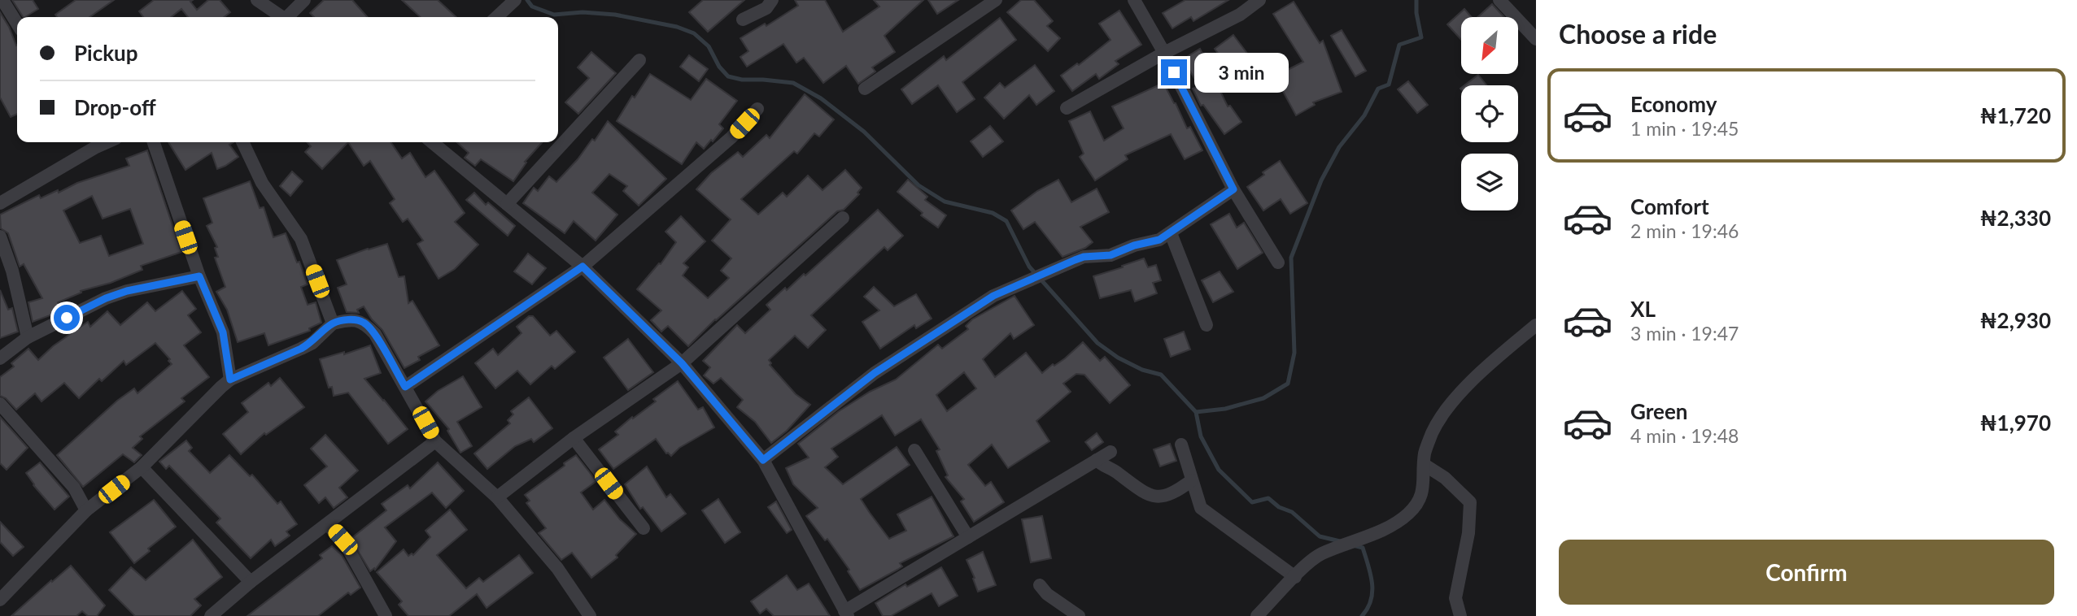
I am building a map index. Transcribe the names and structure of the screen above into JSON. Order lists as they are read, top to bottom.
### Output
{
  "north": "bottom left",
  "page": {
    "heading": "Choose a ride",
    "banner": ["Pickup", "Drop-off"],
    "bubble": "3 min",
    "list": [
      {
        "name": "Economy",
        "note": "1 min · 19:45",
        "value": "₦1,720"
      },
      {
        "name": "Comfort",
        "note": "2 min · 19:46",
        "value": "₦2,330"
      },
      {
        "name": "XL",
        "note": "3 min · 19:47",
        "value": "₦2,930"
      },
      {
        "name": "Green",
        "note": "4 min · 19:48",
        "value": "₦1,970"
      }
    ],
    "buttons": "Confirm"
  }
}
